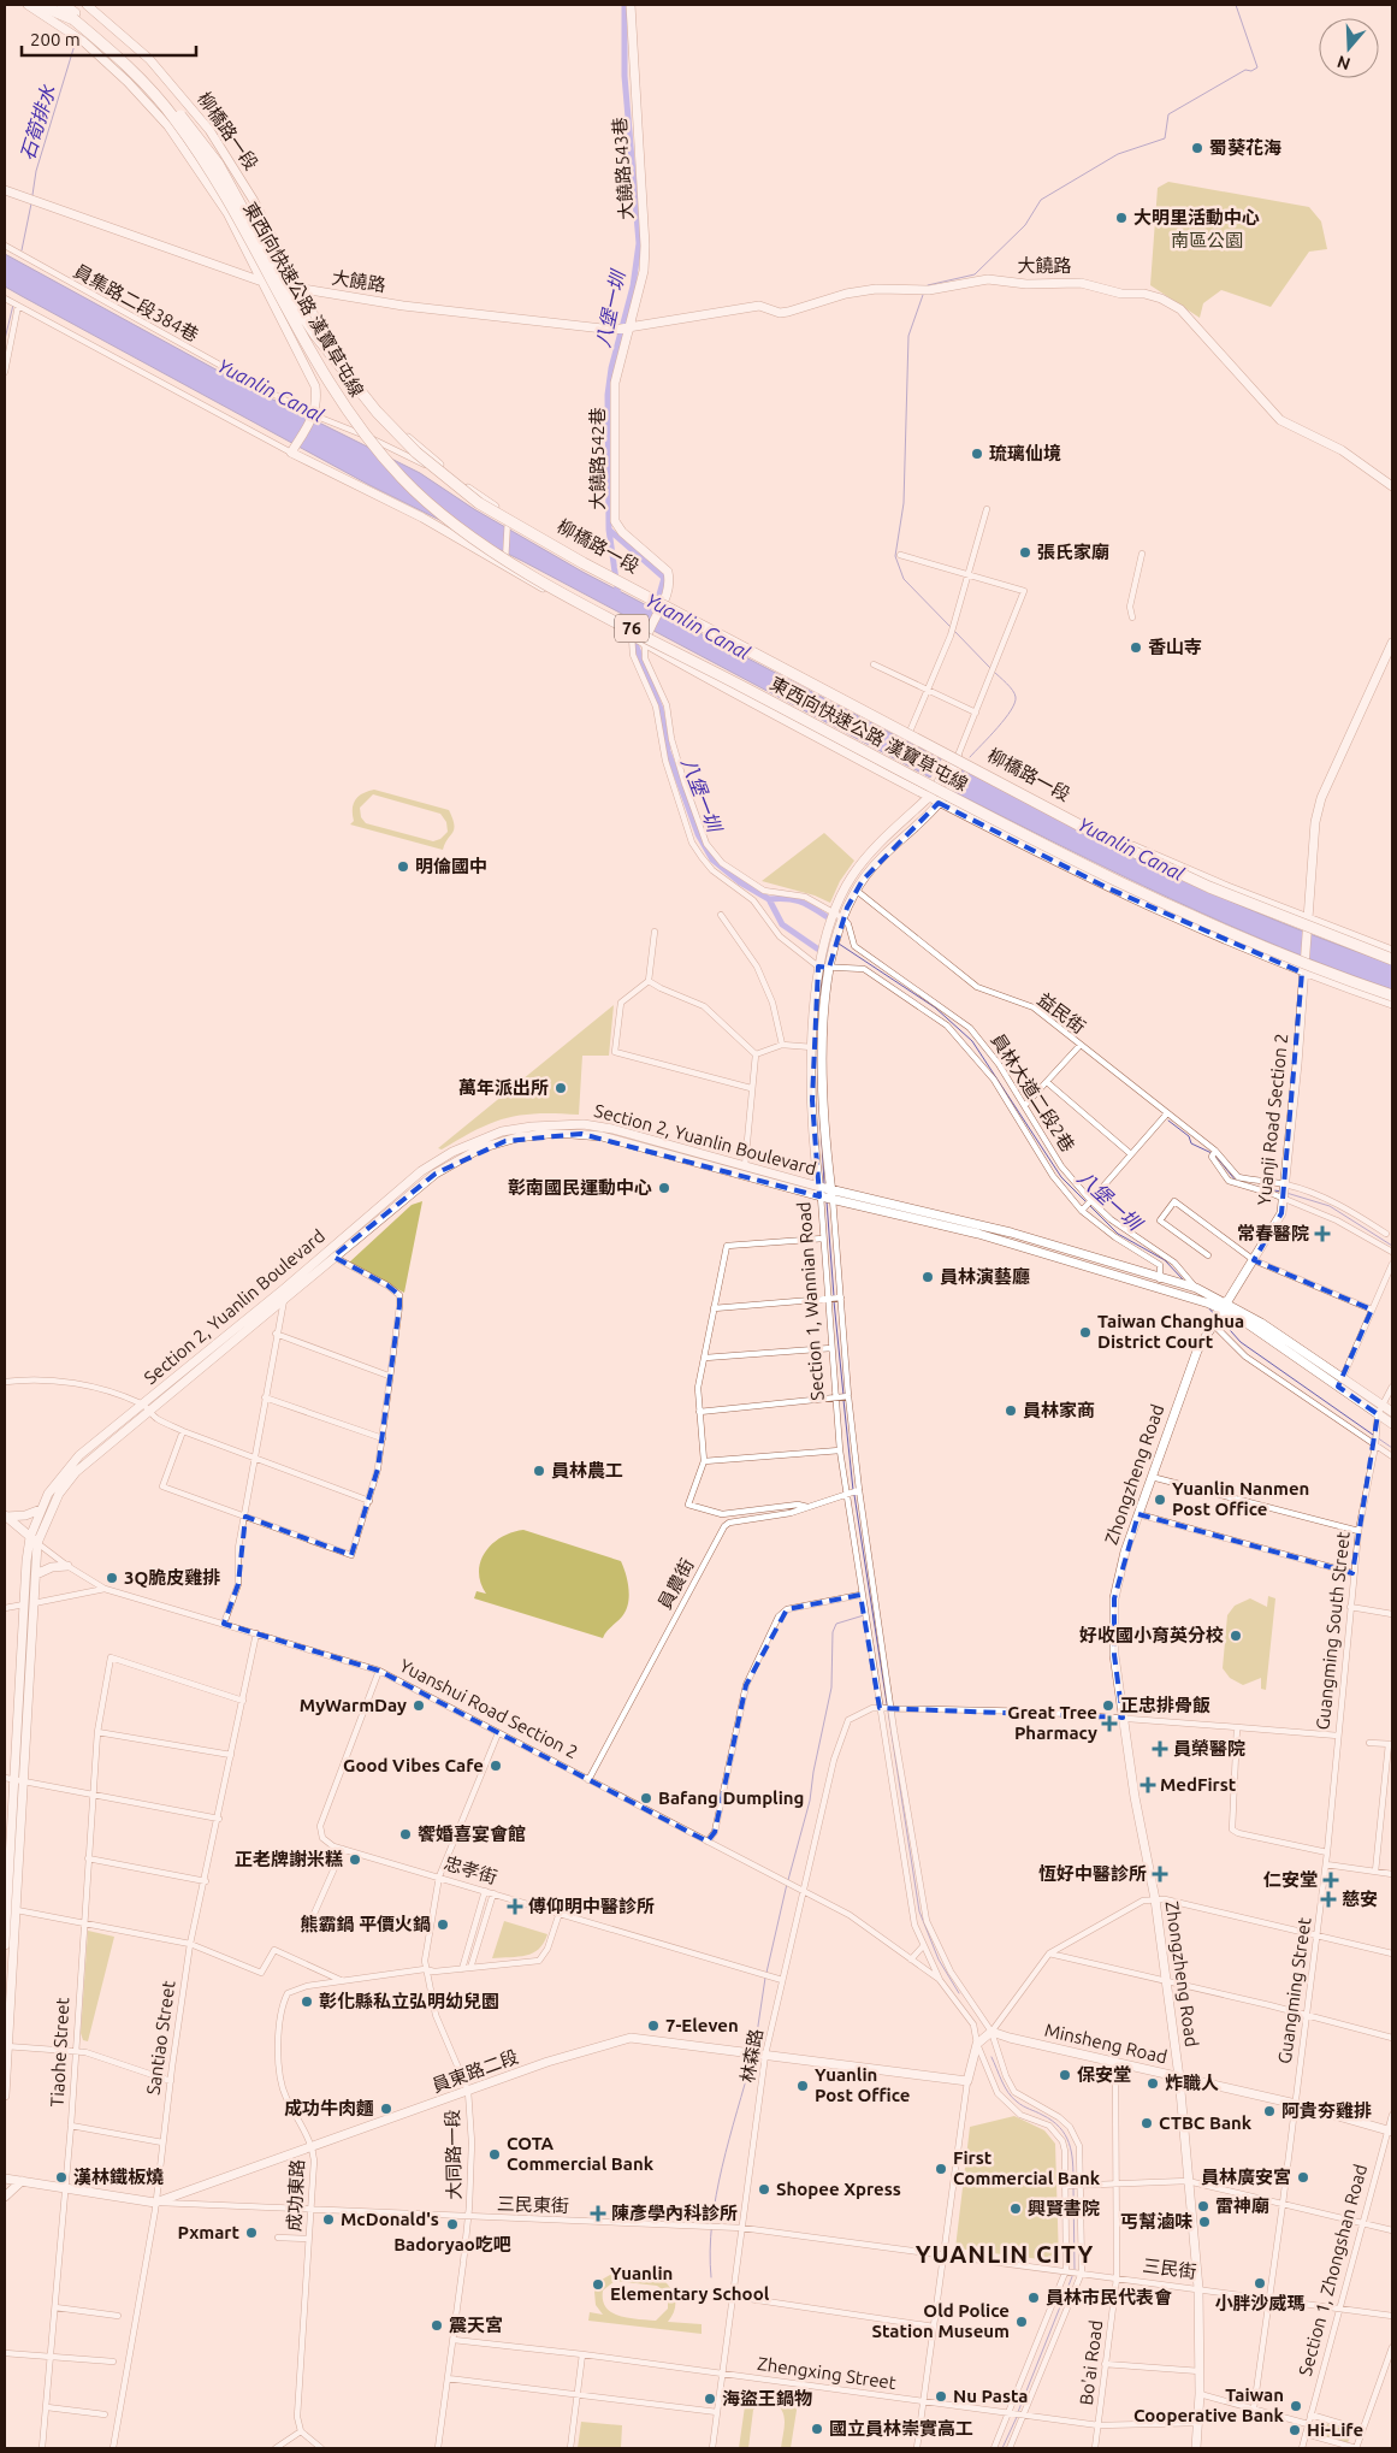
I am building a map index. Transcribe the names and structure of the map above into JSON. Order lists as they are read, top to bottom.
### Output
{
  "streets": {
    "highway": ["東西向快速公路 漢寶草屯線", "76"],
    "street": [
      "柳橋路一段",
      "大饒路543巷",
      "大饒路",
      "員集路二段384巷",
      "大饒路542巷",
      "益民街",
      "員林大道二段2巷",
      "Yuanji Road Section 2",
      "Section 2, Yuanlin Boulevard",
      "Section 1, Wannian Road",
      "Zhongzheng Road",
      "員農街",
      "Guangming South Street",
      "Yuanshui Road Section 2",
      "忠孝街",
      "Guangming Street",
      "Santiao Street",
      "Minsheng Road",
      "Tiaohe Street",
      "林森路",
      "員東路二段",
      "大同路一段",
      "成功東路",
      "三民東街",
      "三民街",
      "Section 1, Zhongshan Road",
      "Bo'ai Road",
      "Zhengxing Street"
    ]
  },
  "crossings": [
    ["柳橋路一段", "大饒路"],
    ["柳橋路一段", "員集路二段384巷"],
    ["柳橋路一段", "大饒路542巷"],
    ["柳橋路一段", "Yuanji Road Section 2"],
    ["大饒路543巷", "大饒路"],
    ["大饒路543巷", "大饒路542巷"],
    ["大饒路", "大饒路542巷"],
    ["益民街", "Yuanji Road Section 2"],
    ["益民街", "Section 1, Wannian Road"],
    ["員林大道二段2巷", "Section 2, Yuanlin Boulevard"],
    ["員林大道二段2巷", "Section 1, Wannian Road"],
    ["Yuanji Road Section 2", "Section 2, Yuanlin Boulevard"],
    ["Yuanji Road Section 2", "Zhongzheng Road"],
    ["Section 2, Yuanlin Boulevard", "Section 1, Wannian Road"],
    ["Section 2, Yuanlin Boulevard", "Zhongzheng Road"],
    ["Section 2, Yuanlin Boulevard", "Yuanshui Road Section 2"],
    ["Section 1, Wannian Road", "員農街"],
    ["Section 1, Wannian Road", "Yuanshui Road Section 2"],
    ["Section 1, Wannian Road", "Minsheng Road"],
    ["Section 1, Wannian Road", "林森路"],
    ["Section 1, Wannian Road", "三民街"],
    ["Zhongzheng Road", "Minsheng Road"],
    ["Zhongzheng Road", "林森路"],
    ["Zhongzheng Road", "三民街"],
    ["Zhongzheng Road", "Zhengxing Street"],
    ["員農街", "Yuanshui Road Section 2"],
    ["Guangming South Street", "Guangming Street"],
    ["Yuanshui Road Section 2", "忠孝街"],
    ["Yuanshui Road Section 2", "Santiao Street"],
    ["Yuanshui Road Section 2", "林森路"],
    ["Yuanshui Road Section 2", "大同路一段"],
    ["忠孝街", "林森路"],
    ["忠孝街", "大同路一段"],
    ["忠孝街", "成功東路"],
    ["Guangming Street", "Minsheng Road"],
    ["Guangming Street", "三民街"],
    ["Santiao Street", "Tiaohe Street"],
    ["Santiao Street", "員東路二段"],
    ["Santiao Street", "三民東街"],
    ["Minsheng Road", "Section 1, Zhongshan Road"],
    ["Minsheng Road", "Bo'ai Road"],
    ["Tiaohe Street", "員東路二段"],
    ["林森路", "員東路二段"],
    ["林森路", "三民東街"],
    ["林森路", "Zhengxing Street"],
    ["員東路二段", "大同路一段"],
    ["員東路二段", "成功東路"],
    ["員東路二段", "三民東街"],
    ["大同路一段", "成功東路"],
    ["大同路一段", "三民東街"],
    ["大同路一段", "Zhengxing Street"],
    ["成功東路", "三民東街"],
    ["三民東街", "三民街"],
    ["三民街", "Section 1, Zhongshan Road"],
    ["三民街", "Bo'ai Road"],
    ["Bo'ai Road", "Zhengxing Street"]
  ],
  "districts": ["YUANLIN CITY"],
  "water": ["石筍排水", "八堡一圳", "Yuanlin Canal"],
  "parks": ["南區公園"],
  "places": {
    "other": [
      "蜀葵花海",
      "大明里活動中心",
      "琉璃仙境",
      "張氏家廟",
      "香山寺",
      "明倫國中",
      "萬年派出所",
      "彰南國民運動中心",
      "員林演藝廳",
      "Taiwan Changhua District Court",
      "員林家商",
      "員林農工",
      "Yuanlin Nanmen Post Office",
      "3Q脆皮雞排",
      "好收國小育英分校",
      "MyWarmDay",
      "正忠排骨飯",
      "Good Vibes Cafe",
      "Bafang Dumpling",
      "饗婚喜宴會館",
      "正老牌謝米糕",
      "熊霸鍋 平價火鍋",
      "彰化縣私立弘明幼兒園",
      "7-Eleven",
      "保安堂",
      "炸職人",
      "Yuanlin Post Office",
      "成功牛肉麵",
      "阿貴夯雞排",
      "CTBC Bank",
      "COTA Commercial Bank",
      "First Commercial Bank",
      "漢林鐵板燒",
      "員林廣安宮",
      "Shopee Xpress",
      "雷神廟",
      "興賢書院",
      "McDonald's",
      "丐幫滷味",
      "Badoryao吃吧",
      "Pxmart",
      "小胖沙威瑪",
      "Yuanlin Elementary School",
      "員林市民代表會",
      "Old Police Station Museum",
      "震天宮",
      "Nu Pasta",
      "海盜王鍋物",
      "Taiwan Cooperative Bank",
      "國立員林崇實高工",
      "Hi-Life"
    ],
    "health": [
      "常春醫院",
      "Great Tree Pharmacy",
      "員榮醫院",
      "MedFirst",
      "恆好中醫診所",
      "仁安堂",
      "慈安",
      "傅仰明中醫診所",
      "陳彥學內科診所"
    ]
  },
  "scale_bar": "200 m",
  "north": "bottom"
}
